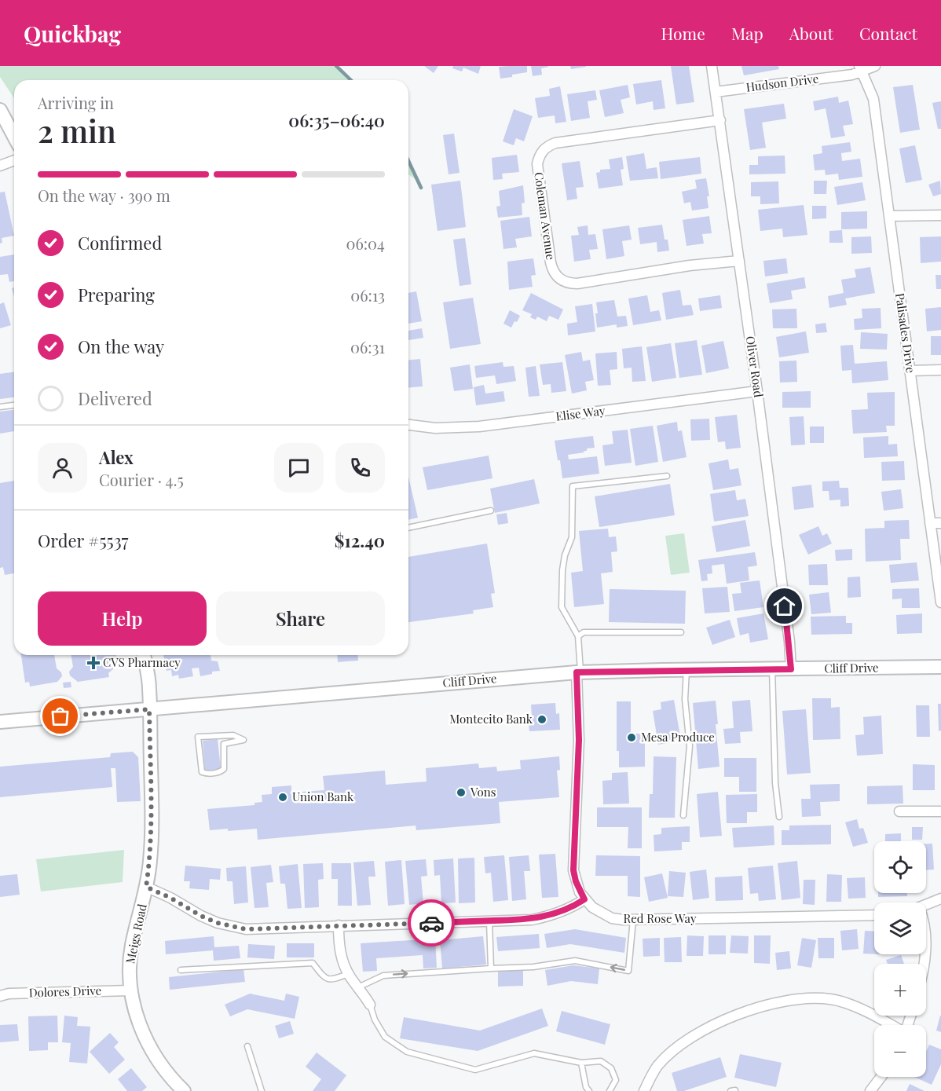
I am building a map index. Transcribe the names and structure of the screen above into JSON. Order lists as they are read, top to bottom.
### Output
{
  "streets": {
    "main road": ["Cliff Drive", "Meigs Road"],
    "street": [
      "Hudson Drive",
      "Coleman Avenue",
      "Palisades Drive",
      "Oliver Road",
      "Elise Way",
      "Red Rose Way",
      "Dolores Drive"
    ]
  },
  "crossings": [
    ["Hudson Drive", "Palisades Drive"],
    ["Hudson Drive", "Oliver Road"],
    ["Coleman Avenue", "Oliver Road"],
    ["Oliver Road", "Elise Way"],
    ["Oliver Road", "Cliff Drive"],
    ["Cliff Drive", "Meigs Road"],
    ["Meigs Road", "Dolores Drive"]
  ],
  "places": {
    "health": ["CVS Pharmacy"],
    "other": [
      "Montecito Bank",
      "Mesa Produce",
      "Vons",
      "Union Bank"
    ]
  },
  "page": {
    "header": "Quickbag",
    "nav": [
      "Home",
      "Map",
      "About",
      "Contact"
    ],
    "heading": ["2 min", "Arriving in", "06:35–06:40"],
    "panel": [
      "Alex",
      "Courier · 4.5",
      "Order #5537",
      "$12.40"
    ],
    "bar": "On the way · 390 m",
    "list": [
      ["Confirmed", "06:04"],
      ["Preparing", "06:13"],
      ["On the way", "06:31"],
      "Delivered"
    ],
    "buttons": ["Help", "Share"],
    "map_buttons": ["+", "−"]
  }
}
